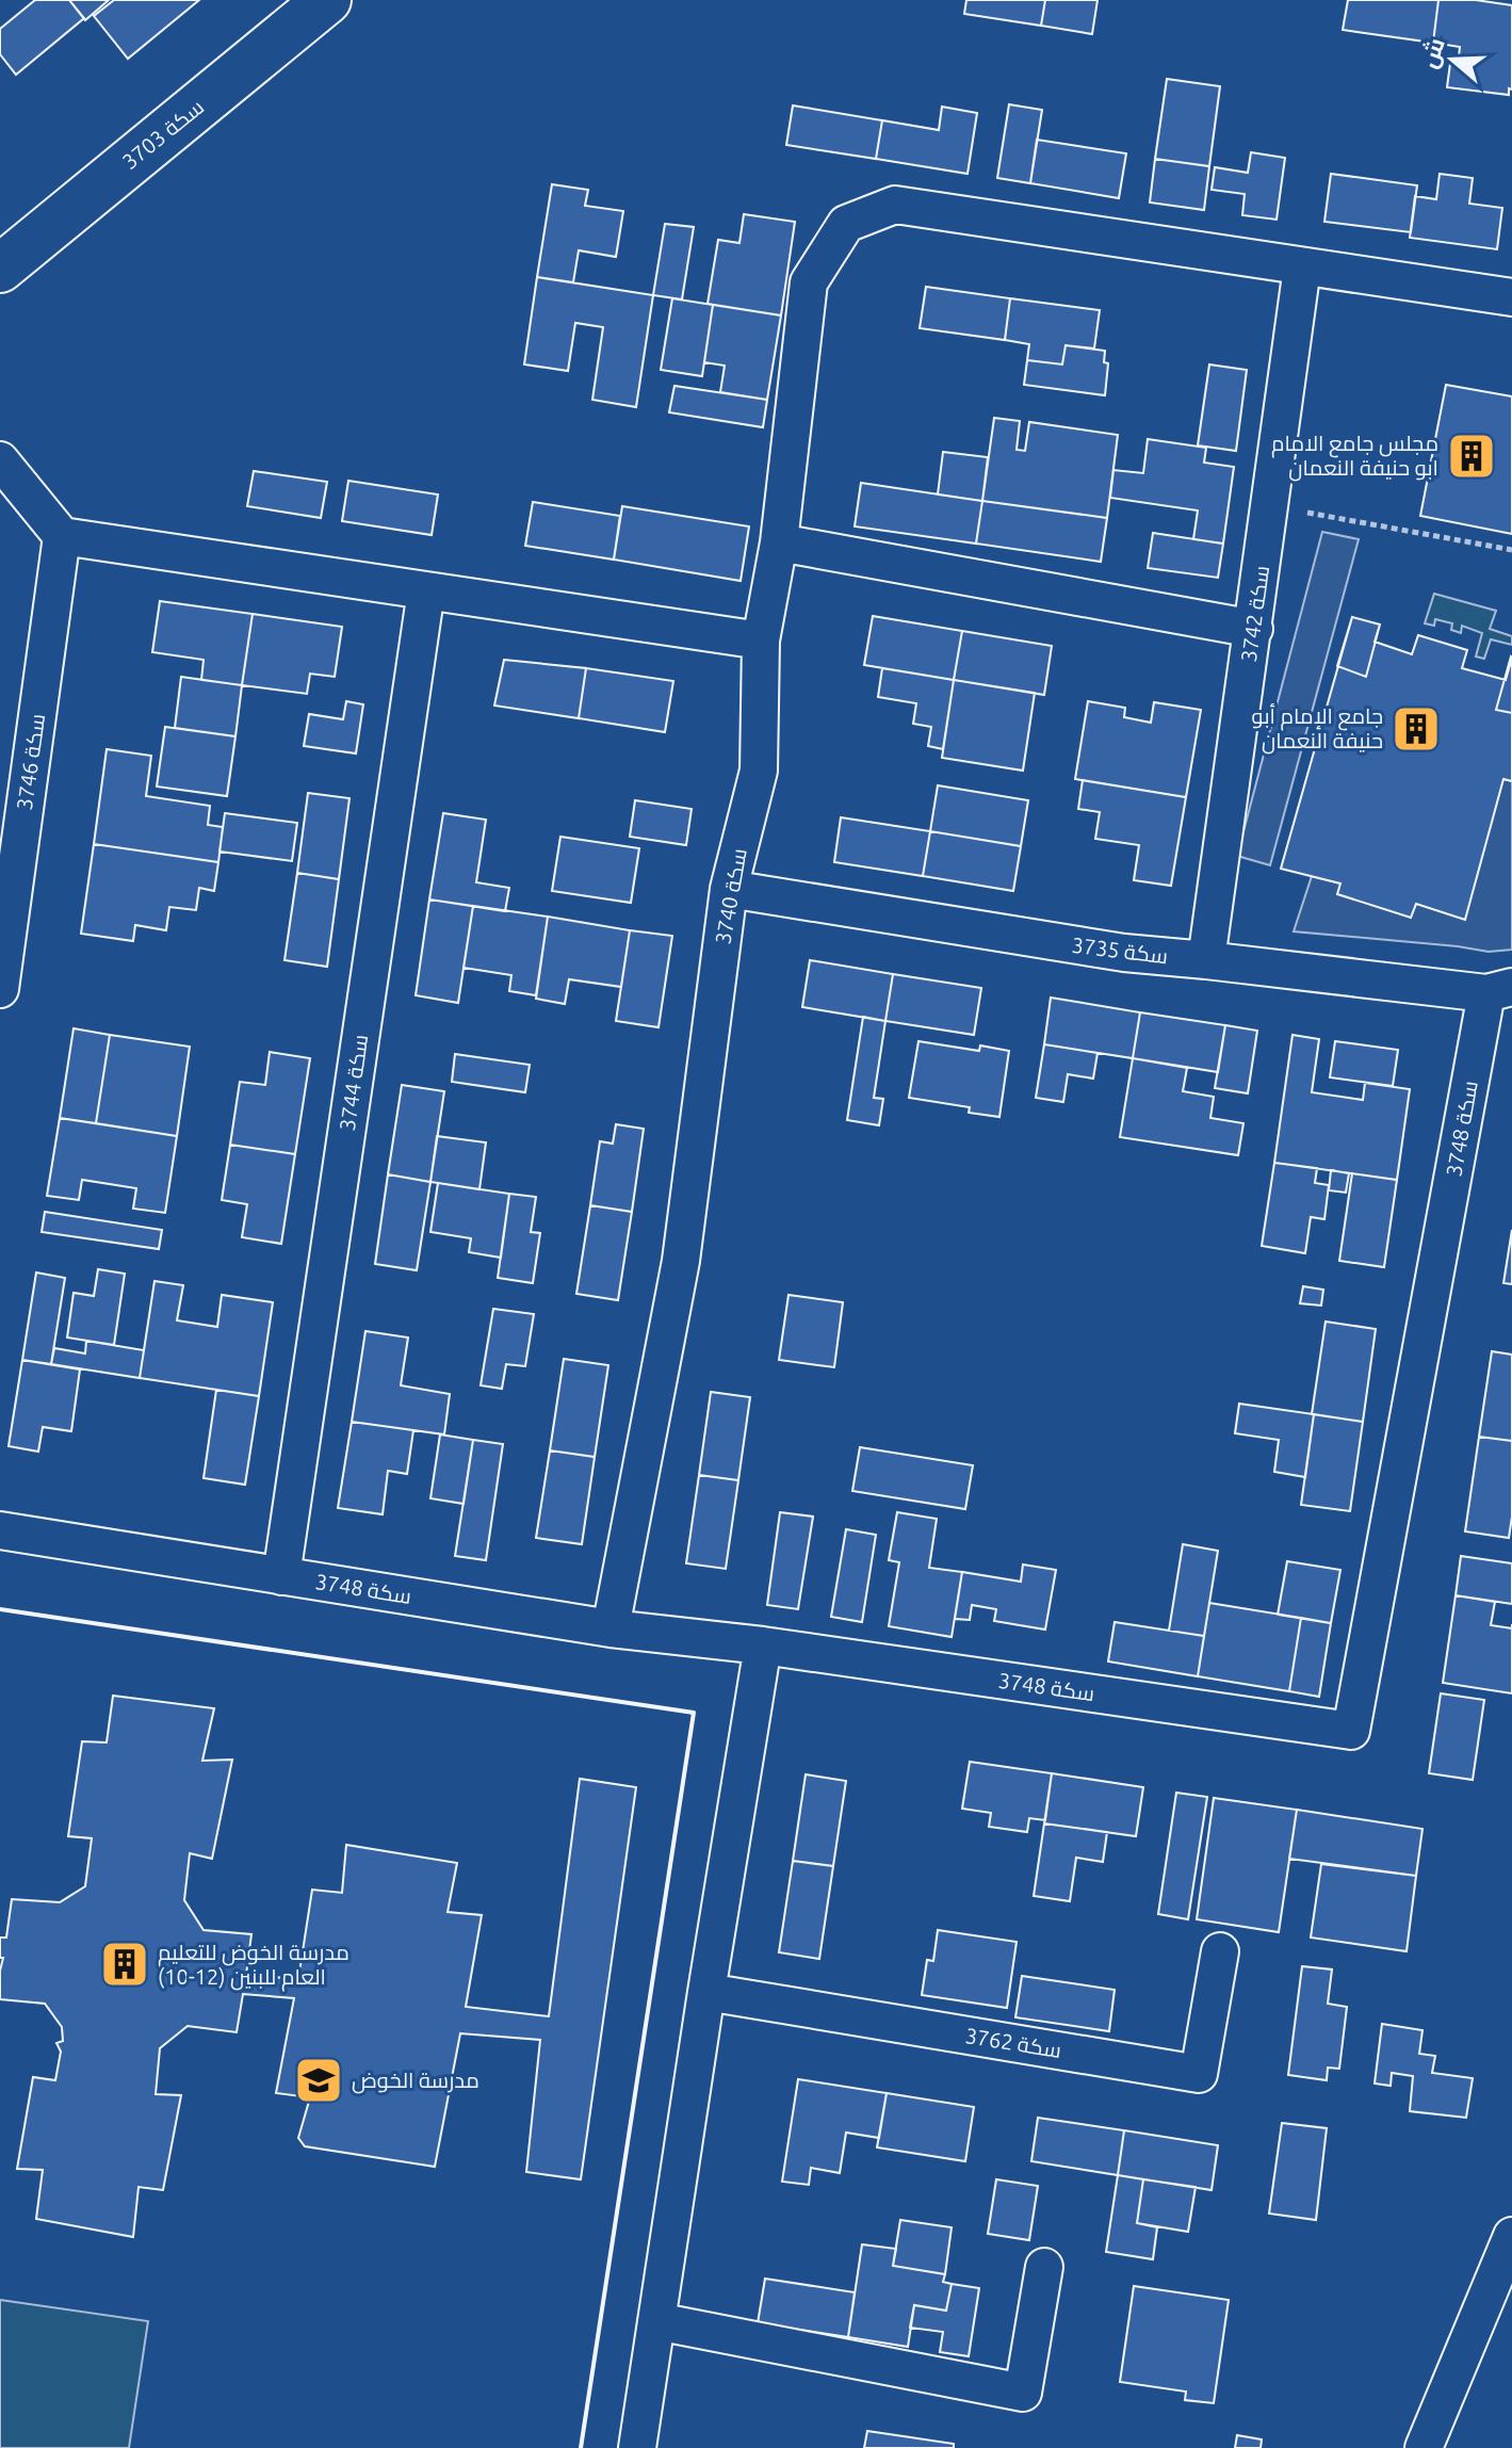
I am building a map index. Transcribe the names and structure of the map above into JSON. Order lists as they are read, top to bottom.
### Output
{
  "streets": {
    "street": [
      "سكة 3703",
      "سكة 3742",
      "سكة 3746",
      "سكة 3740",
      "سكة 3735",
      "سكة 3744",
      "سكة 3748",
      "سكة 3762"
    ]
  },
  "crossings": [
    ["سكة 3742", "سكة 3740"],
    ["سكة 3742", "سكة 3735"],
    ["سكة 3740", "سكة 3735"],
    ["سكة 3740", "سكة 3748"],
    ["سكة 3735", "سكة 3748"],
    ["سكة 3744", "سكة 3748"]
  ],
  "places": {
    "building": ["مجلس جامع الامام ابو حنيفة النعمان", "جامع الإمام أبو حنيفة النعمان", "مدرسة الخوض للتعليم العام للبنين (12-10)"],
    "school or university": ["مدرسة الخوض"]
  },
  "north": "left"
}
